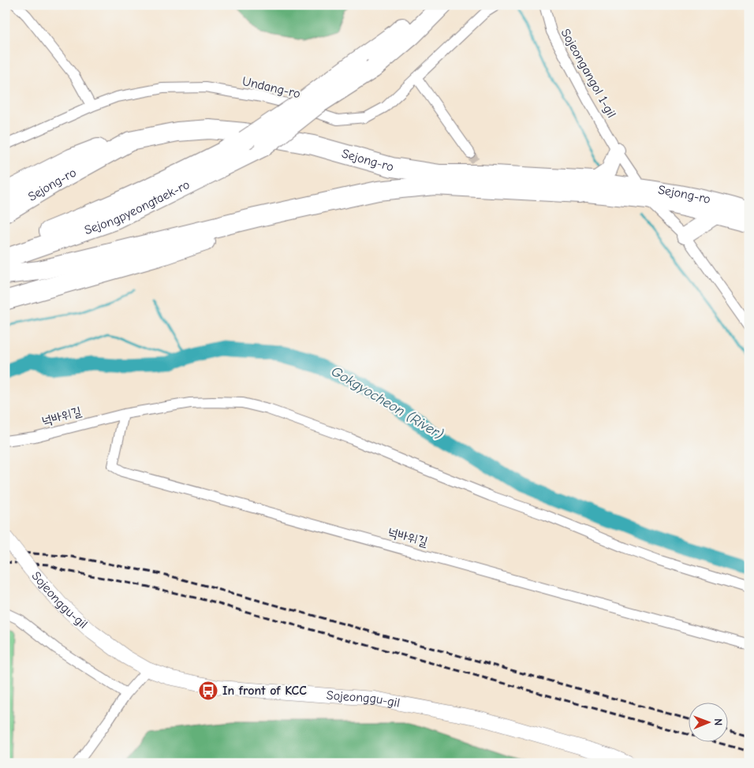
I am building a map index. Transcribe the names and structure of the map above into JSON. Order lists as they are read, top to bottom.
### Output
{
  "streets": {
    "highway": ["Sejong-ro", "Sejongpyeongtaek-ro"],
    "street": [
      "Sojeongangol 1-gil",
      "Undang-ro",
      "넉바위길",
      "Sojeonggu-gil"
    ]
  },
  "crossings": [
    ["Sojeongangol 1-gil", "Sejong-ro"]
  ],
  "water": ["Gokgyocheon (River)"],
  "places": {
    "bus stop": ["In front of KCC"]
  },
  "north": "right"
}
